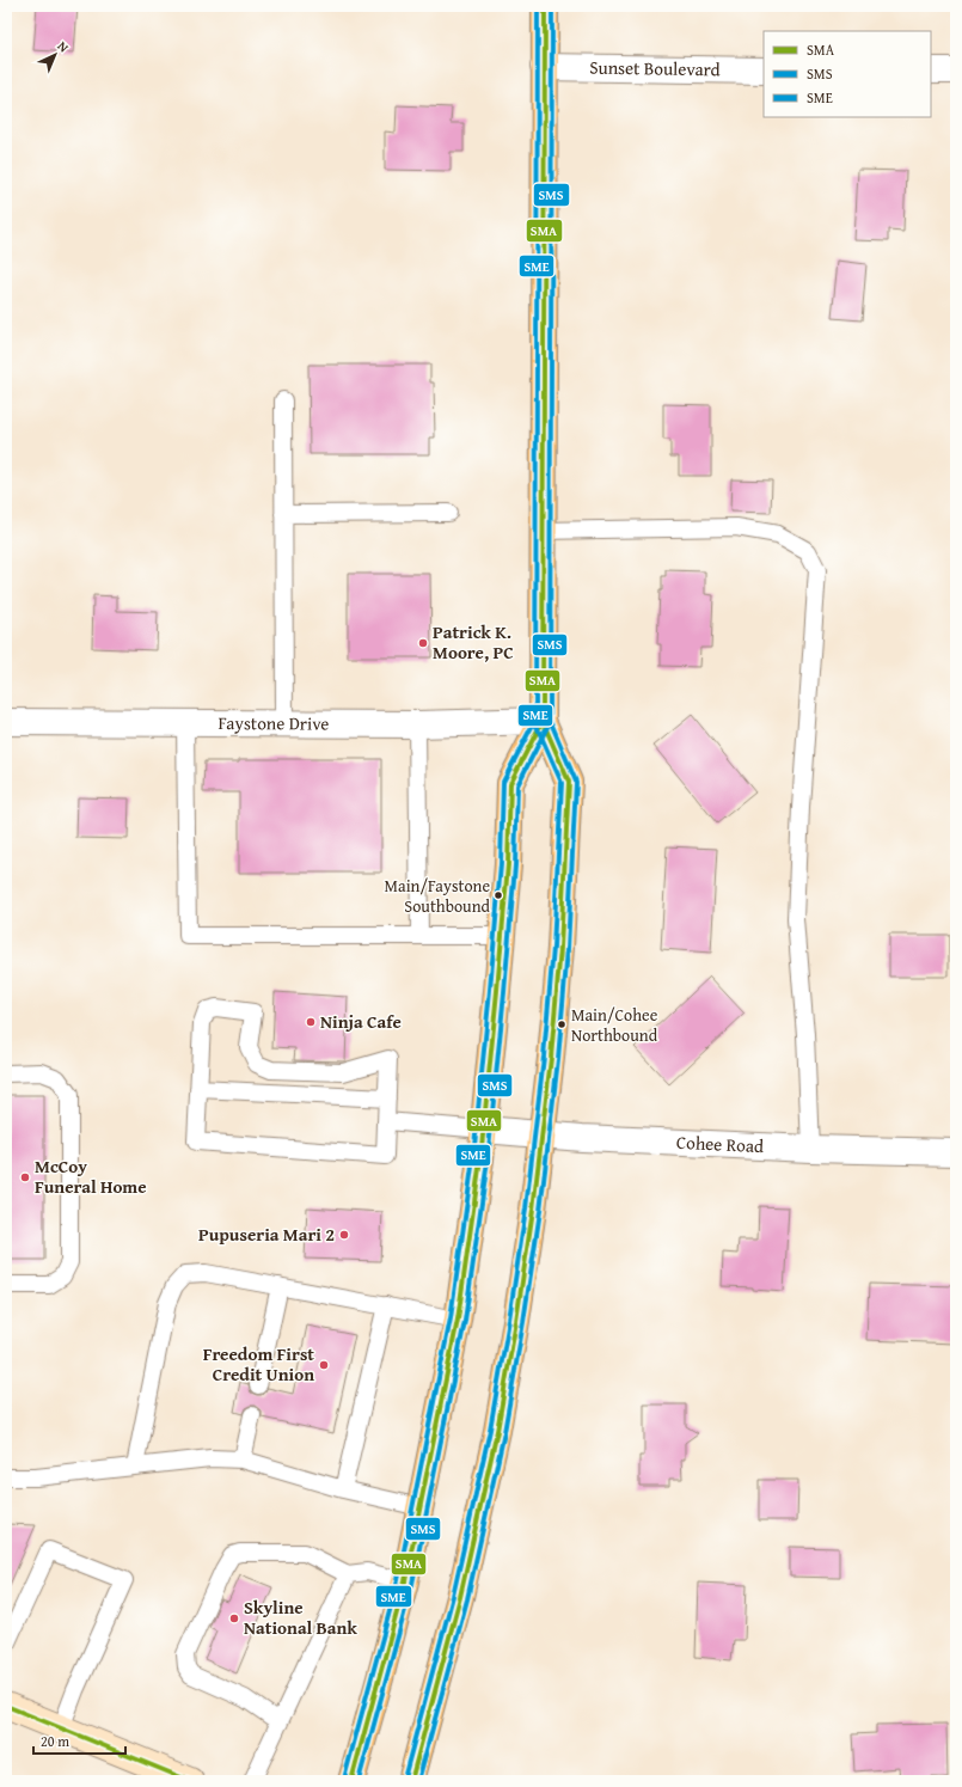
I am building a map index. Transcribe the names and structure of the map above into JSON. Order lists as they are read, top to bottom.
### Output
{
  "streets": {
    "street": ["Sunset Boulevard", "Faystone Drive", "Cohee Road"]
  },
  "places": [
    "Patrick K. Moore, PC",
    "Main/Faystone Southbound",
    "Ninja Cafe",
    "Main/Cohee Northbound",
    "McCoy Funeral Home",
    "Pupuseria Mari 2",
    "Freedom First Credit Union",
    "Skyline National Bank"
  ],
  "lines": ["transit line SMA", "transit line SMS", "transit line SME"],
  "legend": ["SMA", "SMS", "SME"],
  "scale_bar": "20 m",
  "north": "top right"
}
